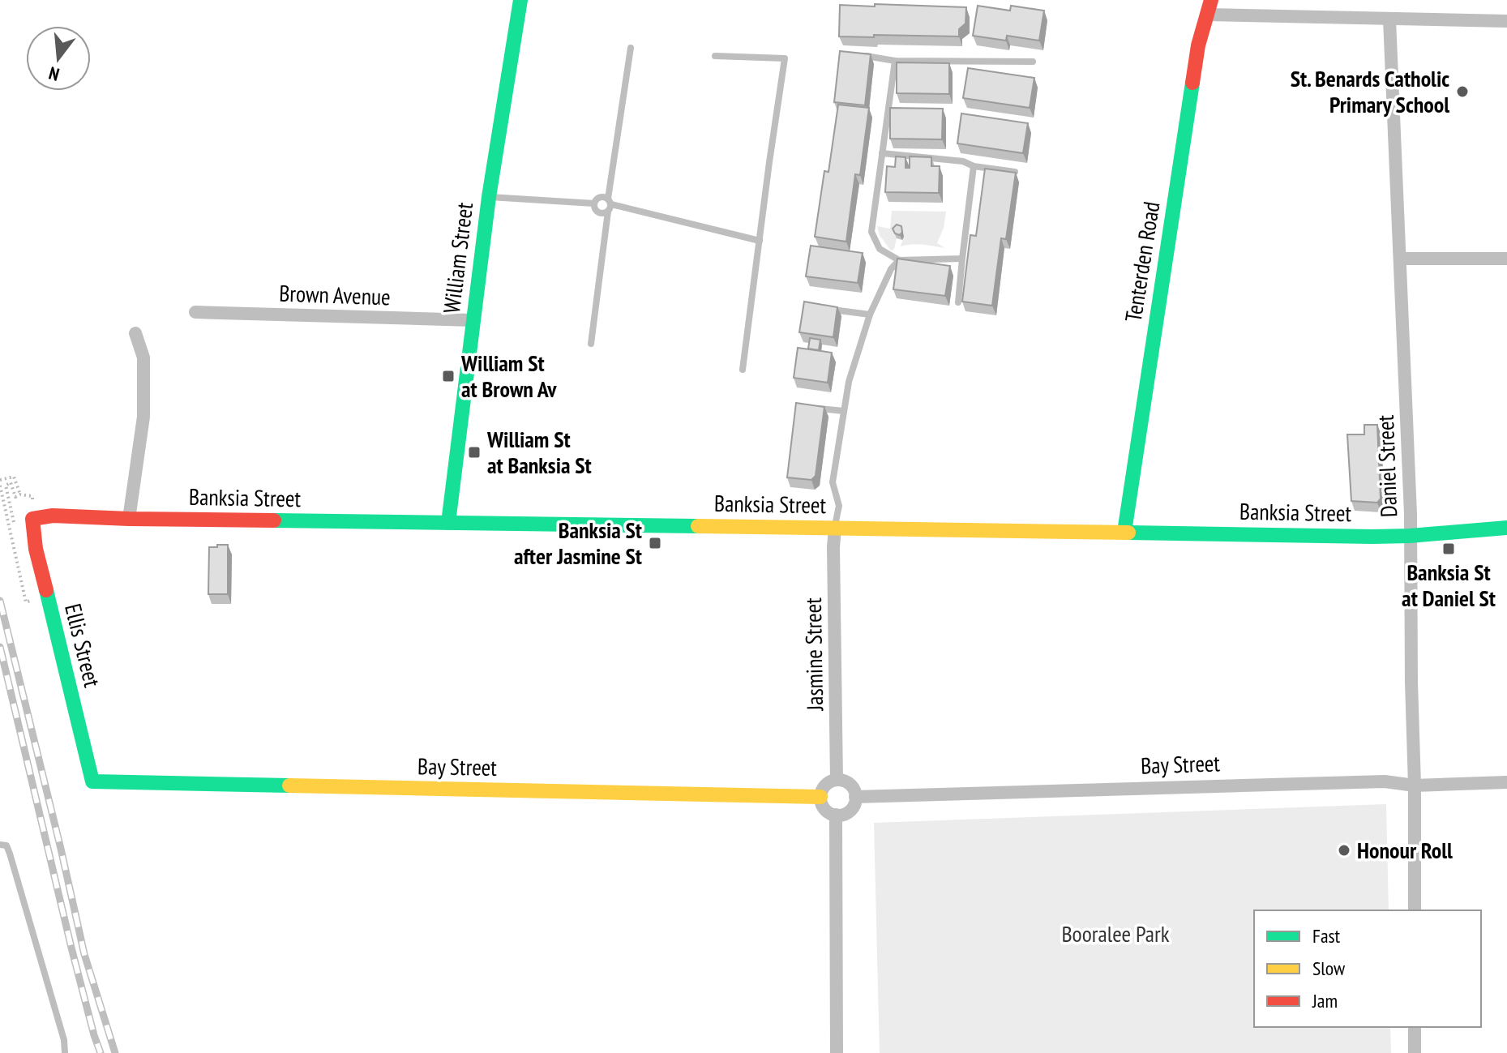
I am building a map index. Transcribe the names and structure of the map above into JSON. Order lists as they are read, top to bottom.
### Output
{
  "streets": {
    "street": [
      "William Street",
      "Tenterden Road",
      "Brown Avenue",
      "Daniel Street",
      "Banksia Street",
      "Ellis Street",
      "Jasmine Street",
      "Bay Street"
    ]
  },
  "crossings": [
    ["William Street", "Brown Avenue"],
    ["William Street", "Banksia Street"],
    ["Tenterden Road", "Banksia Street"],
    ["Daniel Street", "Banksia Street"],
    ["Daniel Street", "Bay Street"],
    ["Banksia Street", "Ellis Street"],
    ["Banksia Street", "Jasmine Street"],
    ["Ellis Street", "Bay Street"],
    ["Jasmine Street", "Bay Street"]
  ],
  "parks": ["Booralee Park"],
  "places": {
    "other": ["St. Benards Catholic Primary School", "Honour Roll"],
    "transit": [
      "William St at Brown Av",
      "William St at Banksia St",
      "Banksia St after Jasmine St",
      "Banksia St at Daniel St"
    ]
  },
  "legend": ["Fast", "Slow", "Jam"],
  "north": "bottom"
}
